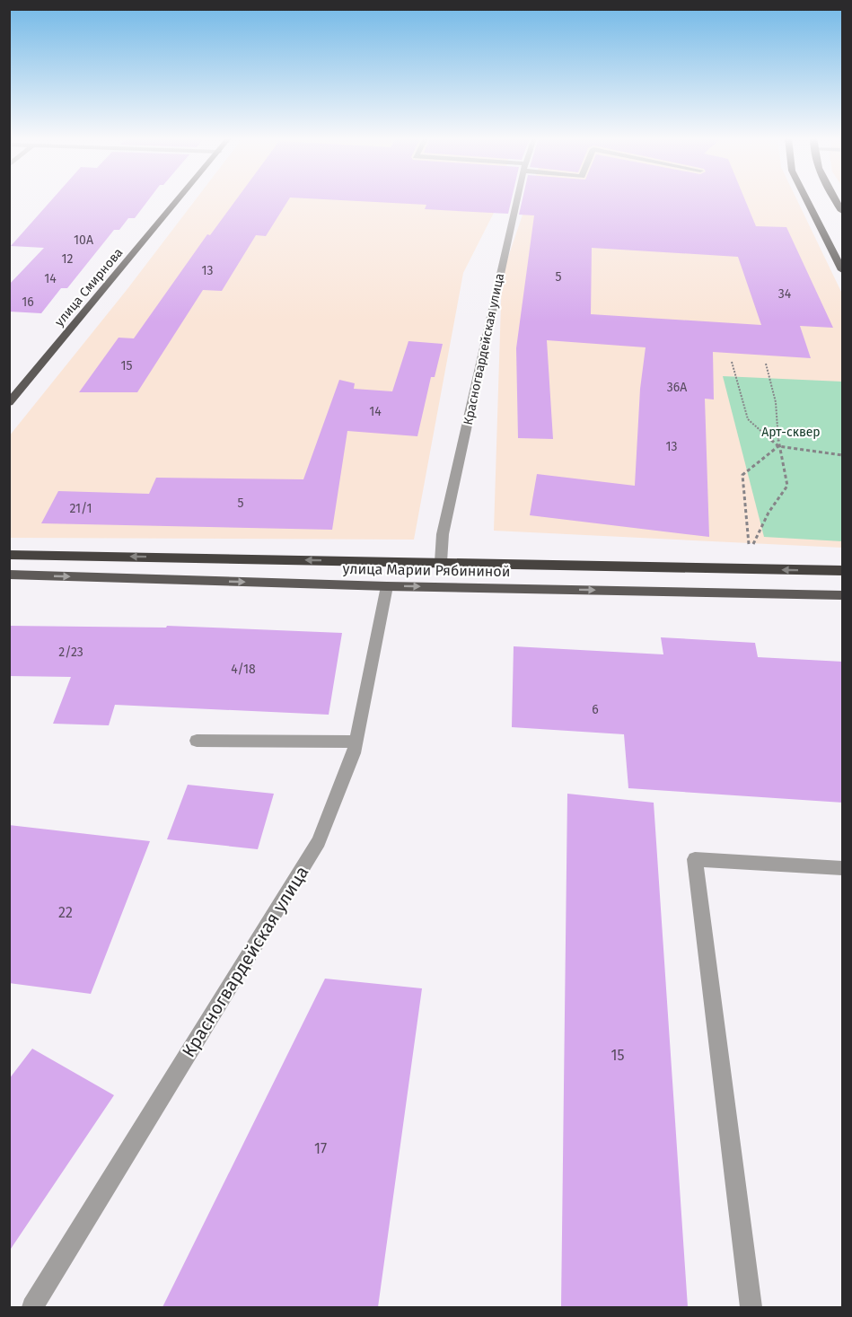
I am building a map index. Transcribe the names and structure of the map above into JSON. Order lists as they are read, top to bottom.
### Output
{
  "streets": {
    "highway": ["улица Марии Рябининой"],
    "main road": ["улица Смирнова"],
    "street": ["Красногвардейская улица"]
  },
  "crossings": [
    ["Красногвардейская улица", "улица Марии Рябининой"]
  ],
  "parks": ["Арт-сквер"],
  "house_numbers": [
    "10А",
    "12",
    "13",
    "5",
    "14",
    "34",
    "16",
    "15",
    "36А",
    "14",
    "13",
    "5",
    "21/1",
    "2/23",
    "4/18",
    "6",
    "22",
    "15",
    "17"
  ]
}
